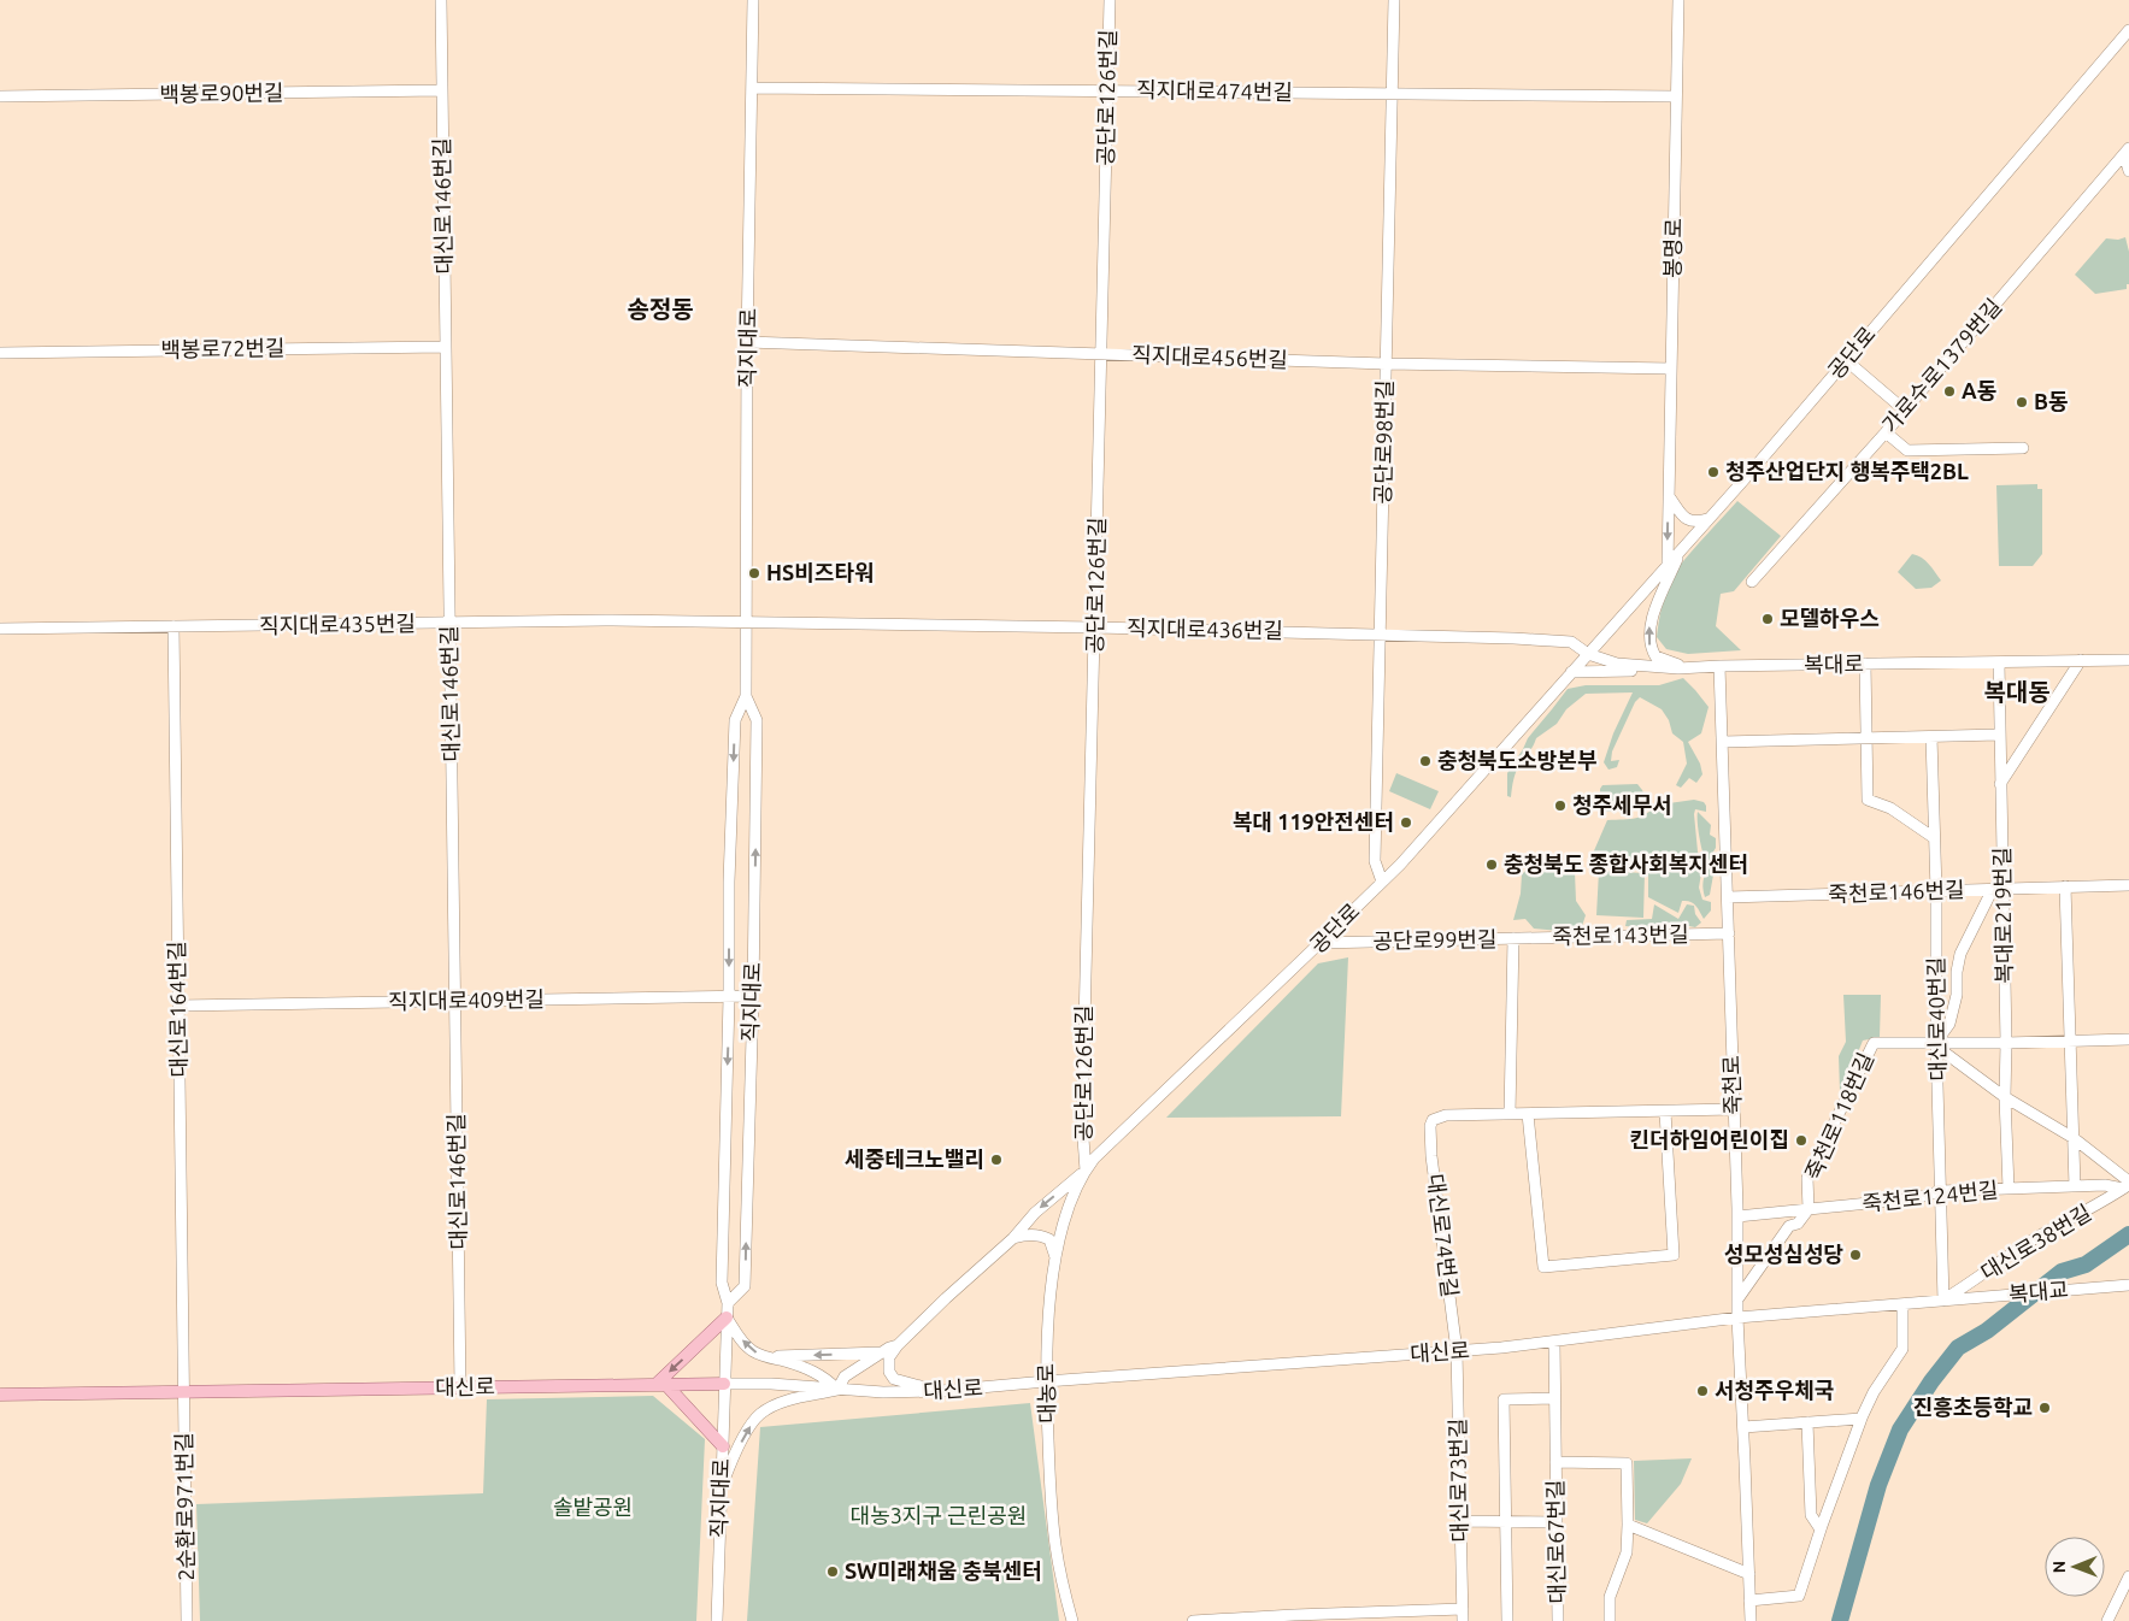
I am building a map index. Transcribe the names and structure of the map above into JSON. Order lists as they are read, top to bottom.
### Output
{
  "streets": {
    "main road": ["대신로"],
    "street": [
      "직지대로474번길",
      "백봉로90번길",
      "공단로126번길",
      "대신로146번길",
      "봉명로",
      "직지대로",
      "백봉로72번길",
      "공단로",
      "직지대로456번길",
      "가로수로1379번길",
      "공단로98번길",
      "직지대로435번길",
      "직지대로436번길",
      "복대로",
      "죽천로146번길",
      "복대로219번길",
      "죽천로143번길",
      "공단로99번길",
      "직지대로409번길",
      "대신로164번길",
      "대신로40번길",
      "죽천로",
      "죽천로118번길",
      "죽천로124번길",
      "대신로74번길",
      "대신로38번길",
      "복대교",
      "대농로",
      "대신로73번길",
      "2순환로971번길",
      "대신로67번길"
    ]
  },
  "crossings": [
    ["직지대로474번길", "공단로126번길"],
    ["직지대로474번길", "봉명로"],
    ["직지대로474번길", "직지대로"],
    ["직지대로474번길", "공단로98번길"],
    ["백봉로90번길", "대신로146번길"],
    ["공단로126번길", "공단로"],
    ["공단로126번길", "직지대로456번길"],
    ["공단로126번길", "직지대로436번길"],
    ["공단로126번길", "대농로"],
    ["대신로146번길", "백봉로72번길"],
    ["대신로146번길", "직지대로435번길"],
    ["대신로146번길", "직지대로409번길"],
    ["대신로146번길", "대신로"],
    ["봉명로", "공단로"],
    ["봉명로", "직지대로456번길"],
    ["직지대로", "직지대로456번길"],
    ["직지대로", "직지대로435번길"],
    ["직지대로", "직지대로436번길"],
    ["직지대로", "직지대로409번길"],
    ["직지대로", "대신로"],
    ["공단로", "공단로98번길"],
    ["공단로", "직지대로436번길"],
    ["공단로", "복대로"],
    ["공단로", "공단로99번길"],
    ["공단로", "대농로"],
    ["직지대로456번길", "공단로98번길"],
    ["공단로98번길", "직지대로436번길"],
    ["직지대로435번길", "직지대로436번길"],
    ["직지대로435번길", "대신로164번길"],
    ["직지대로436번길", "복대로"],
    ["복대로", "복대로219번길"],
    ["복대로", "죽천로"],
    ["죽천로146번길", "복대로219번길"],
    ["죽천로146번길", "대신로40번길"],
    ["죽천로146번길", "죽천로"],
    ["복대로219번길", "죽천로118번길"],
    ["복대로219번길", "죽천로124번길"],
    ["죽천로143번길", "공단로99번길"],
    ["죽천로143번길", "죽천로"],
    ["직지대로409번길", "대신로164번길"],
    ["대신로164번길", "대신로"],
    ["대신로164번길", "2순환로971번길"],
    ["대신로40번길", "죽천로118번길"],
    ["대신로40번길", "죽천로124번길"],
    ["대신로40번길", "대신로38번길"],
    ["대신로40번길", "복대교"],
    ["대신로40번길", "대신로"],
    ["죽천로", "죽천로118번길"],
    ["죽천로", "죽천로124번길"],
    ["죽천로", "대신로"],
    ["죽천로118번길", "죽천로124번길"],
    ["죽천로124번길", "대신로38번길"],
    ["대신로74번길", "대신로"],
    ["대신로74번길", "대신로73번길"],
    ["대신로38번길", "복대교"],
    ["대신로38번길", "대신로"],
    ["복대교", "대신로"],
    ["대신로", "대농로"],
    ["대신로", "대신로73번길"],
    ["대신로", "2순환로971번길"],
    ["대신로", "대신로67번길"]
  ],
  "districts": ["송정동", "복대동"],
  "parks": ["솔밭공원", "대농3지구 근린공원"],
  "places": [
    "A동",
    "B동",
    "청주산업단지 행복주택2BL",
    "HS비즈타워",
    "모델하우스",
    "충청북도소방본부",
    "청주세무서",
    "복대 119안전센터",
    "충청북도 종합사회복지센터",
    "킨더하임어린이집",
    "세중테크노밸리",
    "성모성심성당",
    "서청주우체국",
    "진흥초등학교",
    "SW미래채움 충북센터"
  ],
  "north": "left"
}
